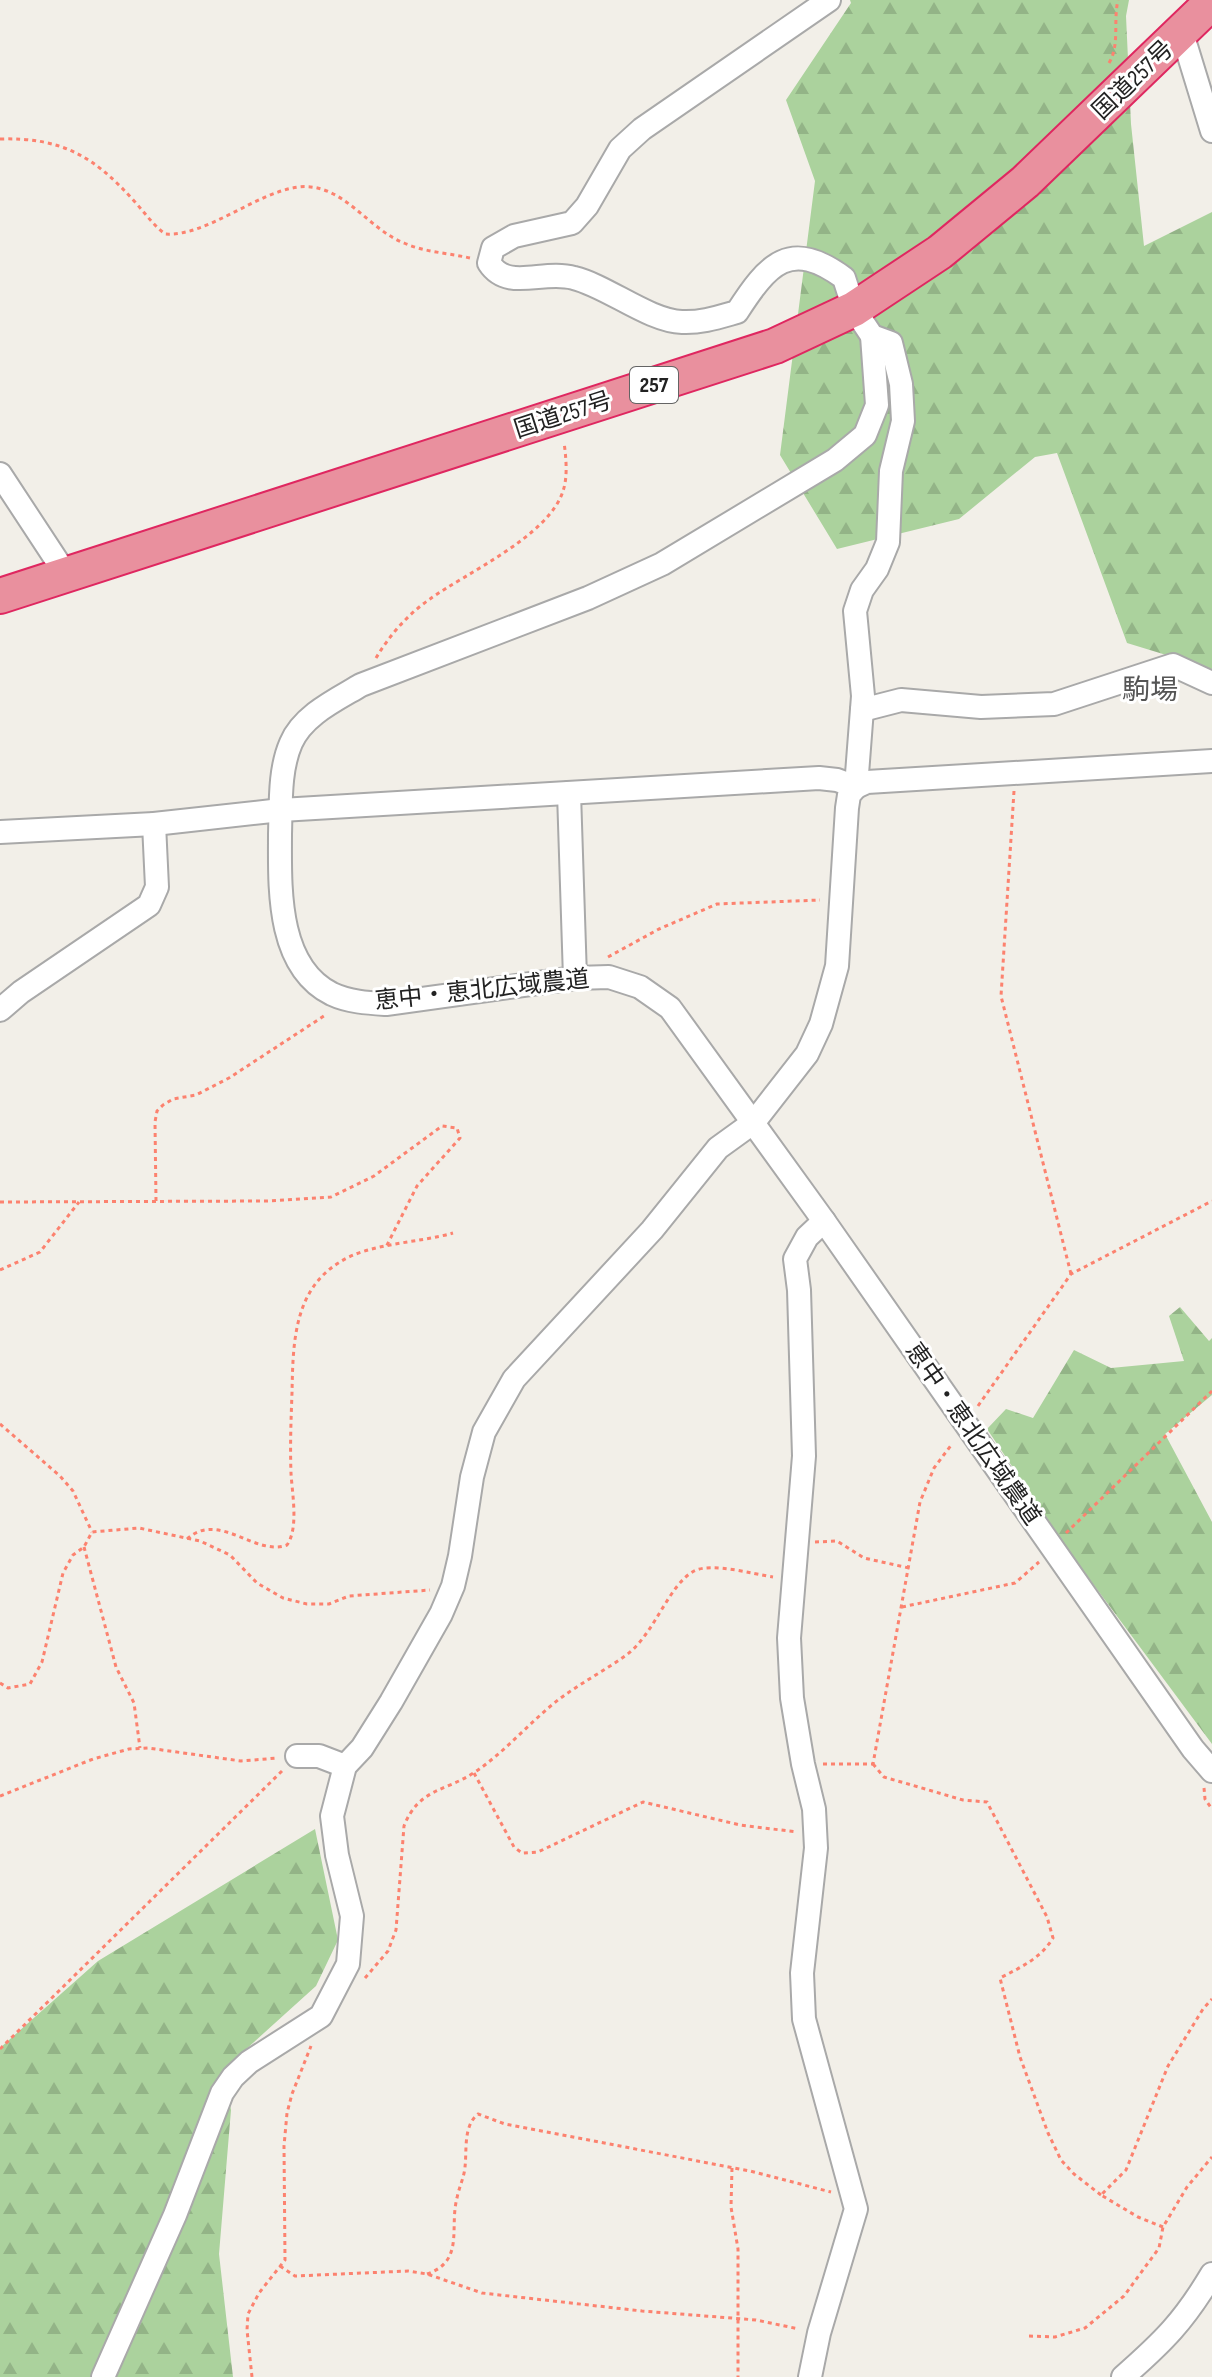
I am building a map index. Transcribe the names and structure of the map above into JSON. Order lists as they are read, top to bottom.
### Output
{
  "streets": {
    "highway": ["国道257号", "257"],
    "street": ["恵中・恵北広域農道"]
  },
  "crossings": [
    ["国道257号", "恵中・恵北広域農道"]
  ],
  "districts": ["駒場"]
}
